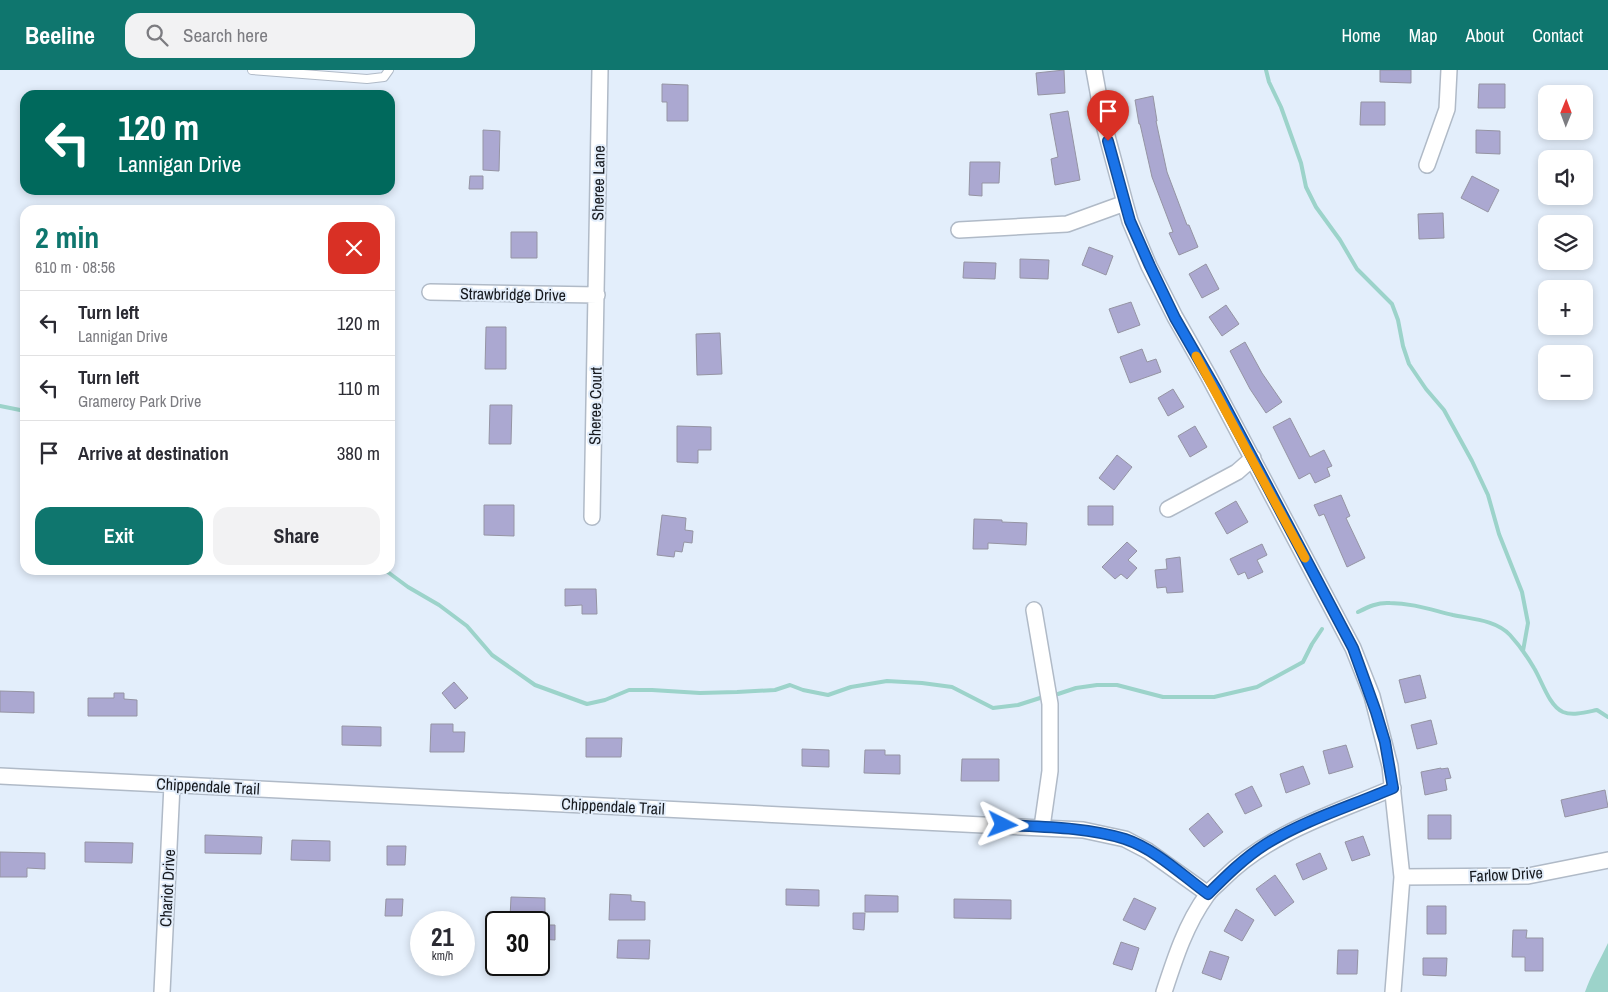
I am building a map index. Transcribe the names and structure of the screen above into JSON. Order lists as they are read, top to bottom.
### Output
{
  "streets": {
    "street": [
      "Sheree Lane",
      "Strawbridge Drive",
      "Sheree Court",
      "Chippendale Trail",
      "Farlow Drive",
      "Chariot Drive"
    ]
  },
  "crossings": [
    ["Sheree Lane", "Strawbridge Drive"],
    ["Sheree Lane", "Sheree Court"],
    ["Strawbridge Drive", "Sheree Court"],
    ["Chippendale Trail", "Chariot Drive"]
  ],
  "north": "top",
  "page": {
    "header": "Beeline",
    "search": "Search here",
    "nav": [
      "Home",
      "Map",
      "About",
      "Contact"
    ],
    "map_buttons": ["+", "−"],
    "turn": ["120 m", "Lannigan Drive"],
    "heading": ["2 min", "610 m · 08:56"],
    "list": [
      {
        "name": "Turn left",
        "note": "Lannigan Drive",
        "value": "120 m"
      },
      {
        "name": "Turn left",
        "note": "Gramercy Park Drive",
        "value": "110 m"
      },
      {
        "name": "Arrive at destination",
        "value": "380 m"
      }
    ],
    "buttons": ["Exit", "Share"],
    "speed": "21 km/h",
    "limit": "30"
  }
}
